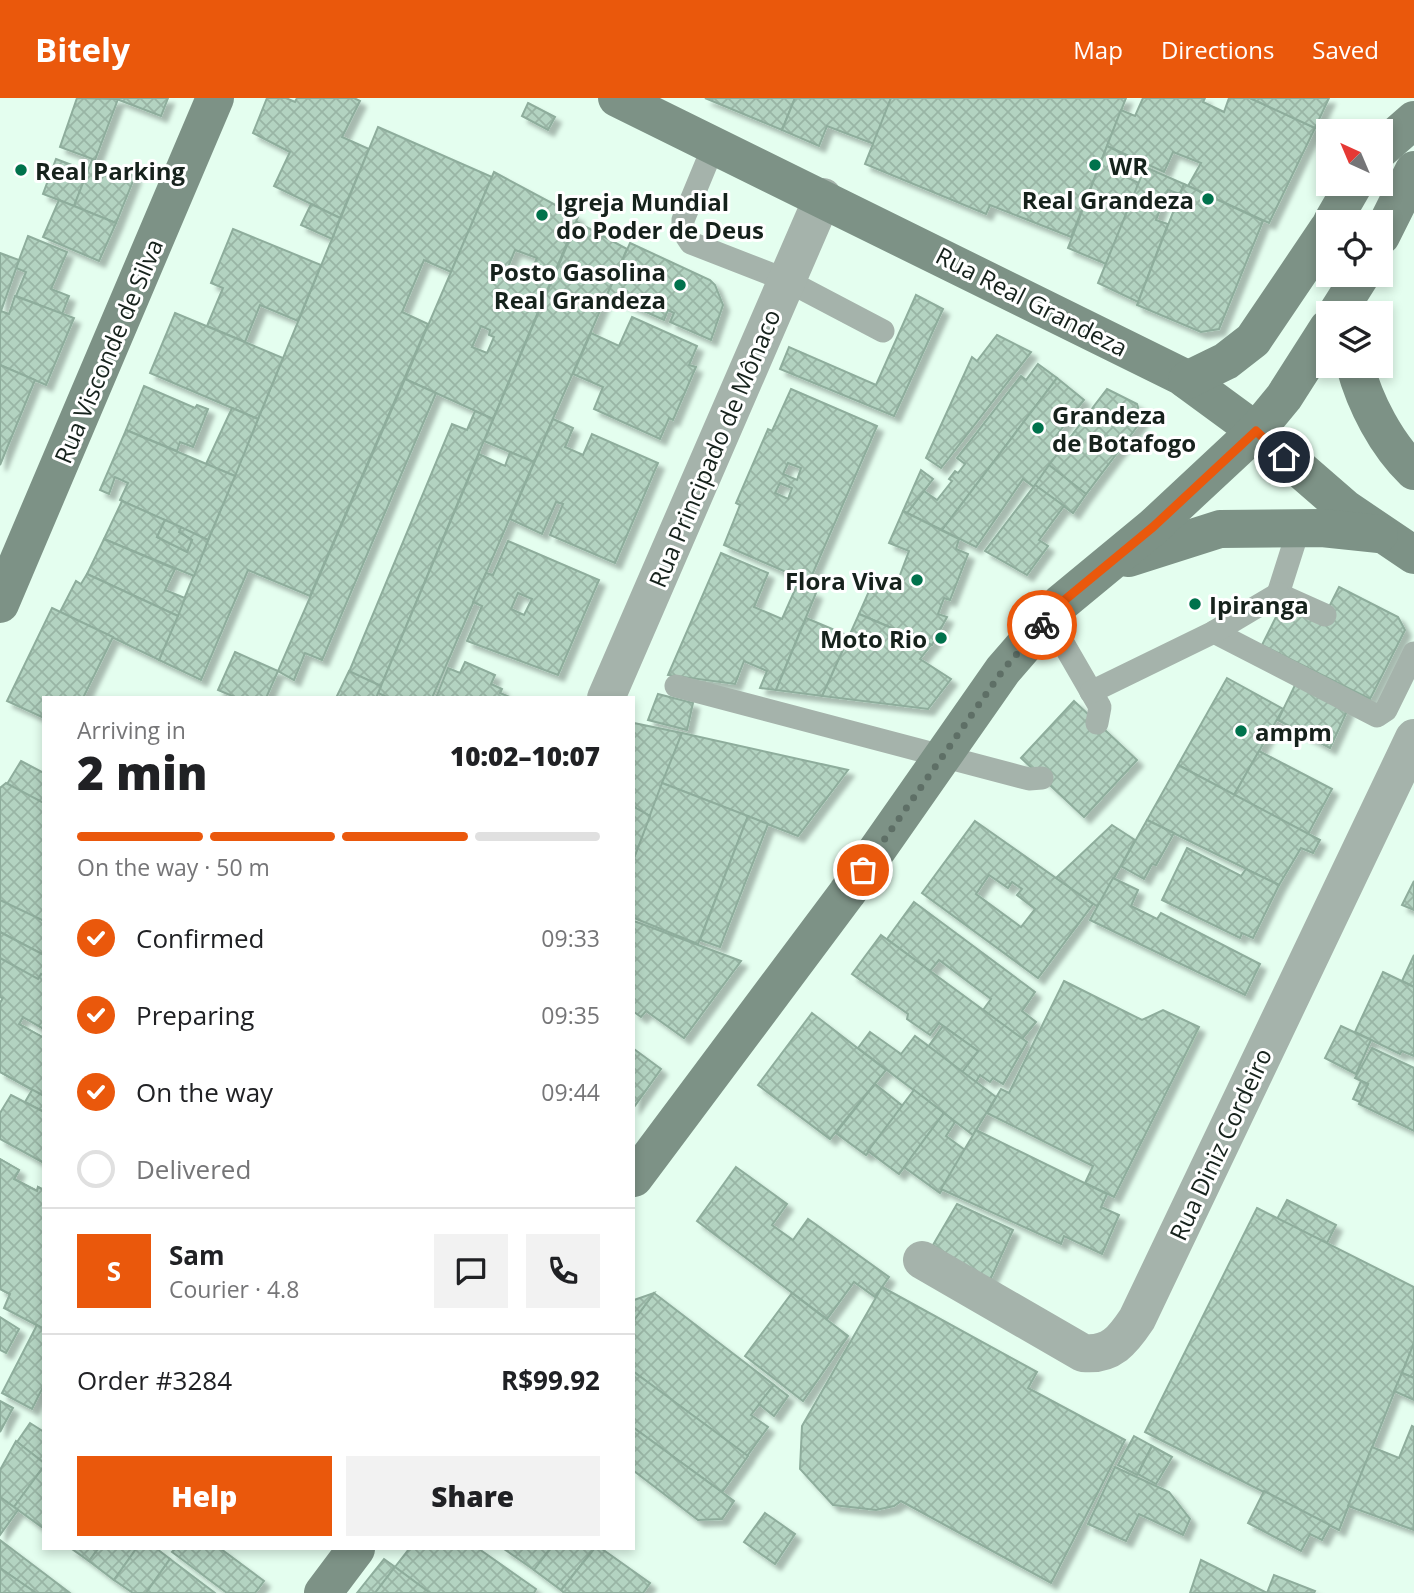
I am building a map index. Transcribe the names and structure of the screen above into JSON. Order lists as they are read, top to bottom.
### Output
{
  "streets": {
    "main road": ["Rua Real Grandeza", "Rua Visconde de Silva"],
    "street": ["Rua Principado de Mônaco", "Rua Diniz Cordeiro"]
  },
  "crossings": [
    ["Rua Real Grandeza", "Rua Principado de Mônaco"]
  ],
  "places": [
    "WR",
    "Real Parking",
    "Real Grandeza",
    "Igreja Mundial do Poder de Deus",
    "Posto Gasolina Real Grandeza",
    "Grandeza de Botafogo",
    "Flora Viva",
    "Ipiranga",
    "Moto Rio",
    "ampm"
  ],
  "north": "top left",
  "page": {
    "header": "Bitely",
    "nav": ["Map", "Directions", "Saved"],
    "heading": ["2 min", "Arriving in", "10:02–10:07"],
    "panel": [
      "Sam",
      "Courier · 4.8",
      "Order #3284",
      "R$99.92"
    ],
    "bar": "On the way · 50 m",
    "list": [
      ["Confirmed", "09:33"],
      ["Preparing", "09:35"],
      ["On the way", "09:44"],
      "Delivered"
    ],
    "round": "S",
    "buttons": ["Help", "Share"]
  }
}
